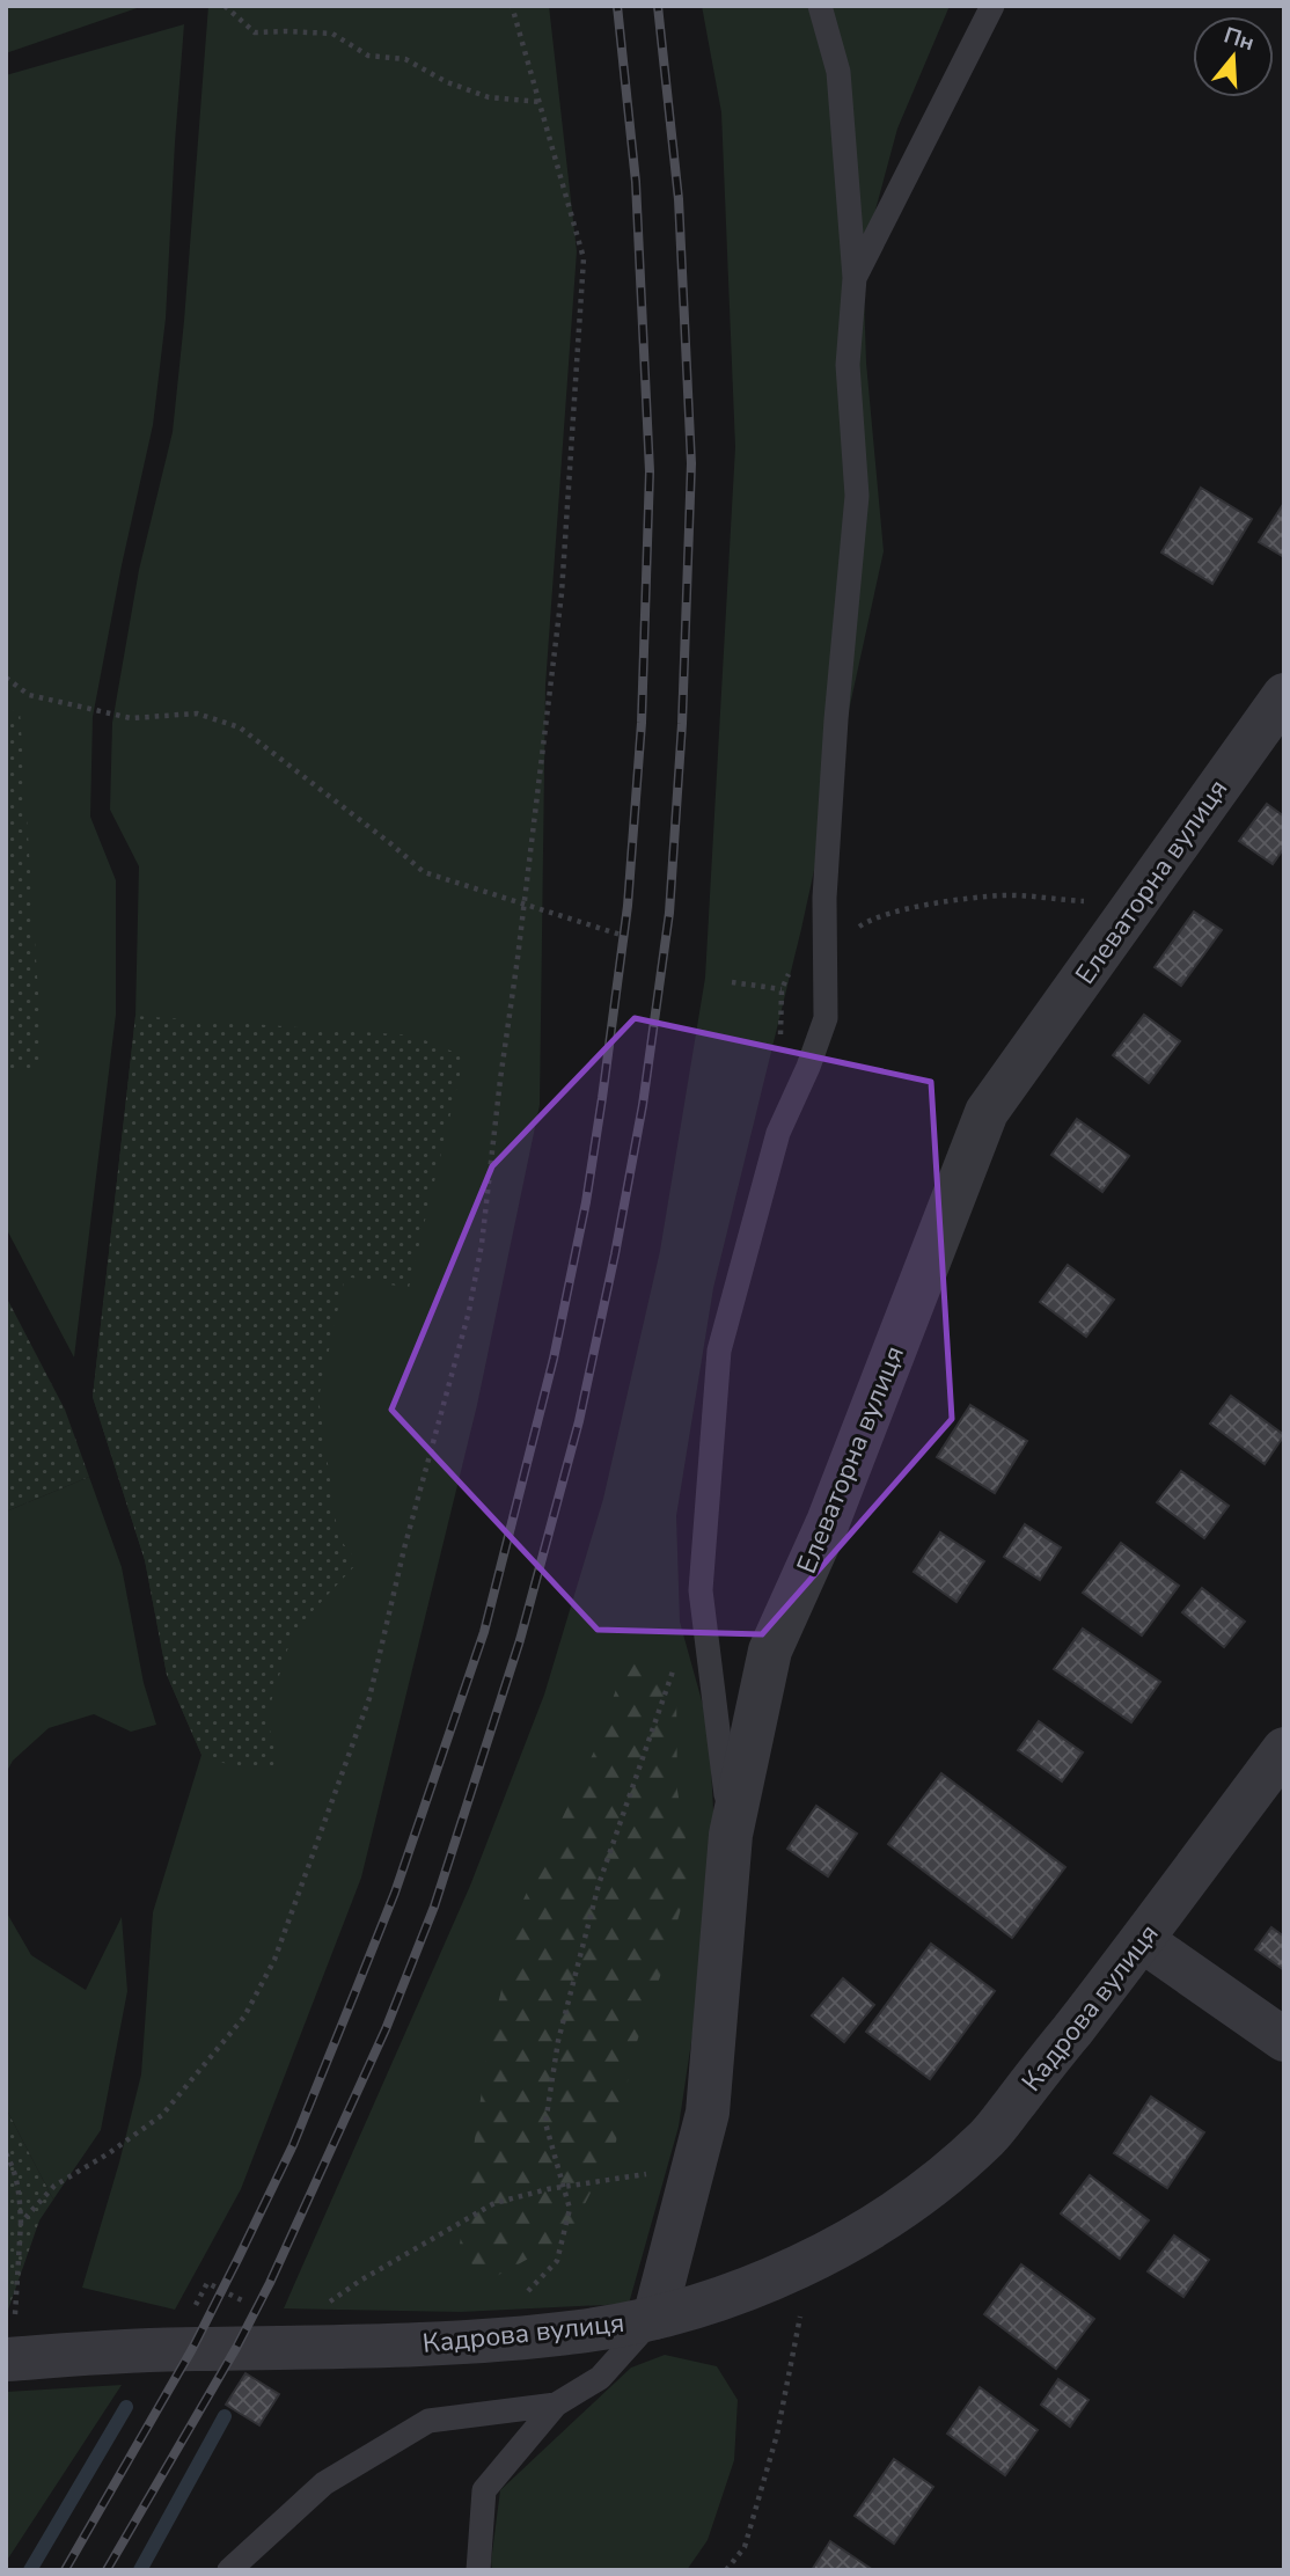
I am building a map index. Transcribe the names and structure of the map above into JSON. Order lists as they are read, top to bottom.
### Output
{
  "streets": {
    "street": ["Елеваторна вулиця", "Кадрова вулиця"]
  },
  "crossings": [
    ["Елеваторна вулиця", "Кадрова вулиця"]
  ],
  "north": "top"
}
